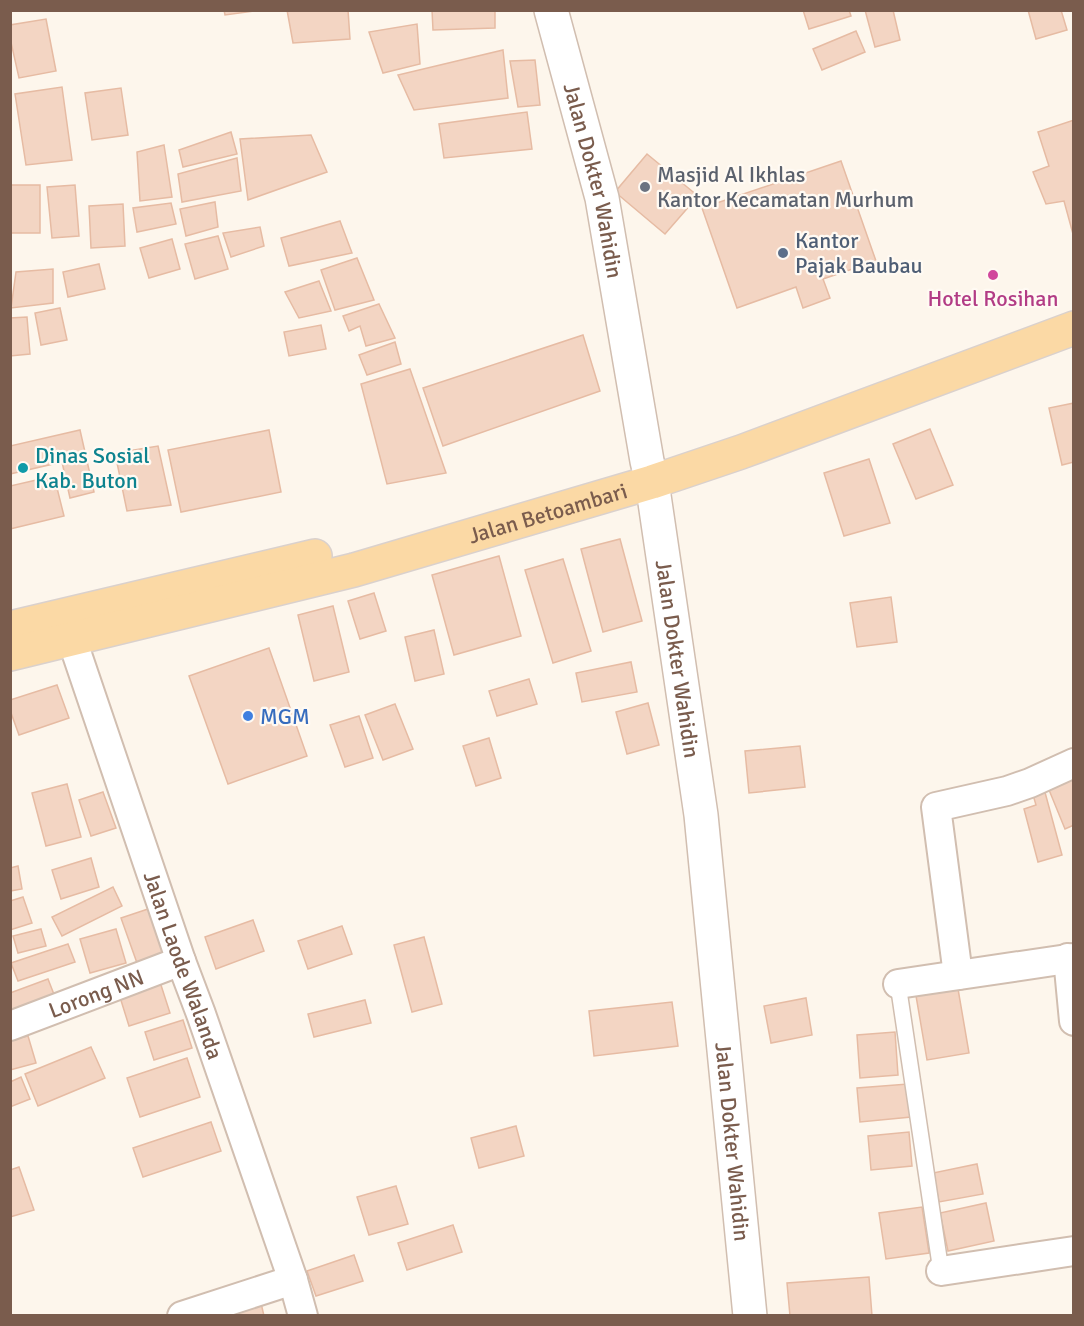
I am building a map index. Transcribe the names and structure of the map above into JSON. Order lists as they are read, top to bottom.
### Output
{
  "streets": {
    "main road": ["Jalan Betoambari"],
    "street": ["Jalan Dokter Wahidin", "Jalan Laode Walanda", "Lorong NN"]
  },
  "crossings": [
    ["Jalan Dokter Wahidin", "Jalan Betoambari"],
    ["Jalan Betoambari", "Jalan Laode Walanda"],
    ["Jalan Laode Walanda", "Lorong NN"]
  ],
  "places": [
    "Masjid Al Ikhlas Kantor Kecamatan Murhum",
    "Kantor Pajak Baubau",
    "Hotel Rosihan",
    "Dinas Sosial Kab. Buton",
    "MGM"
  ]
}
